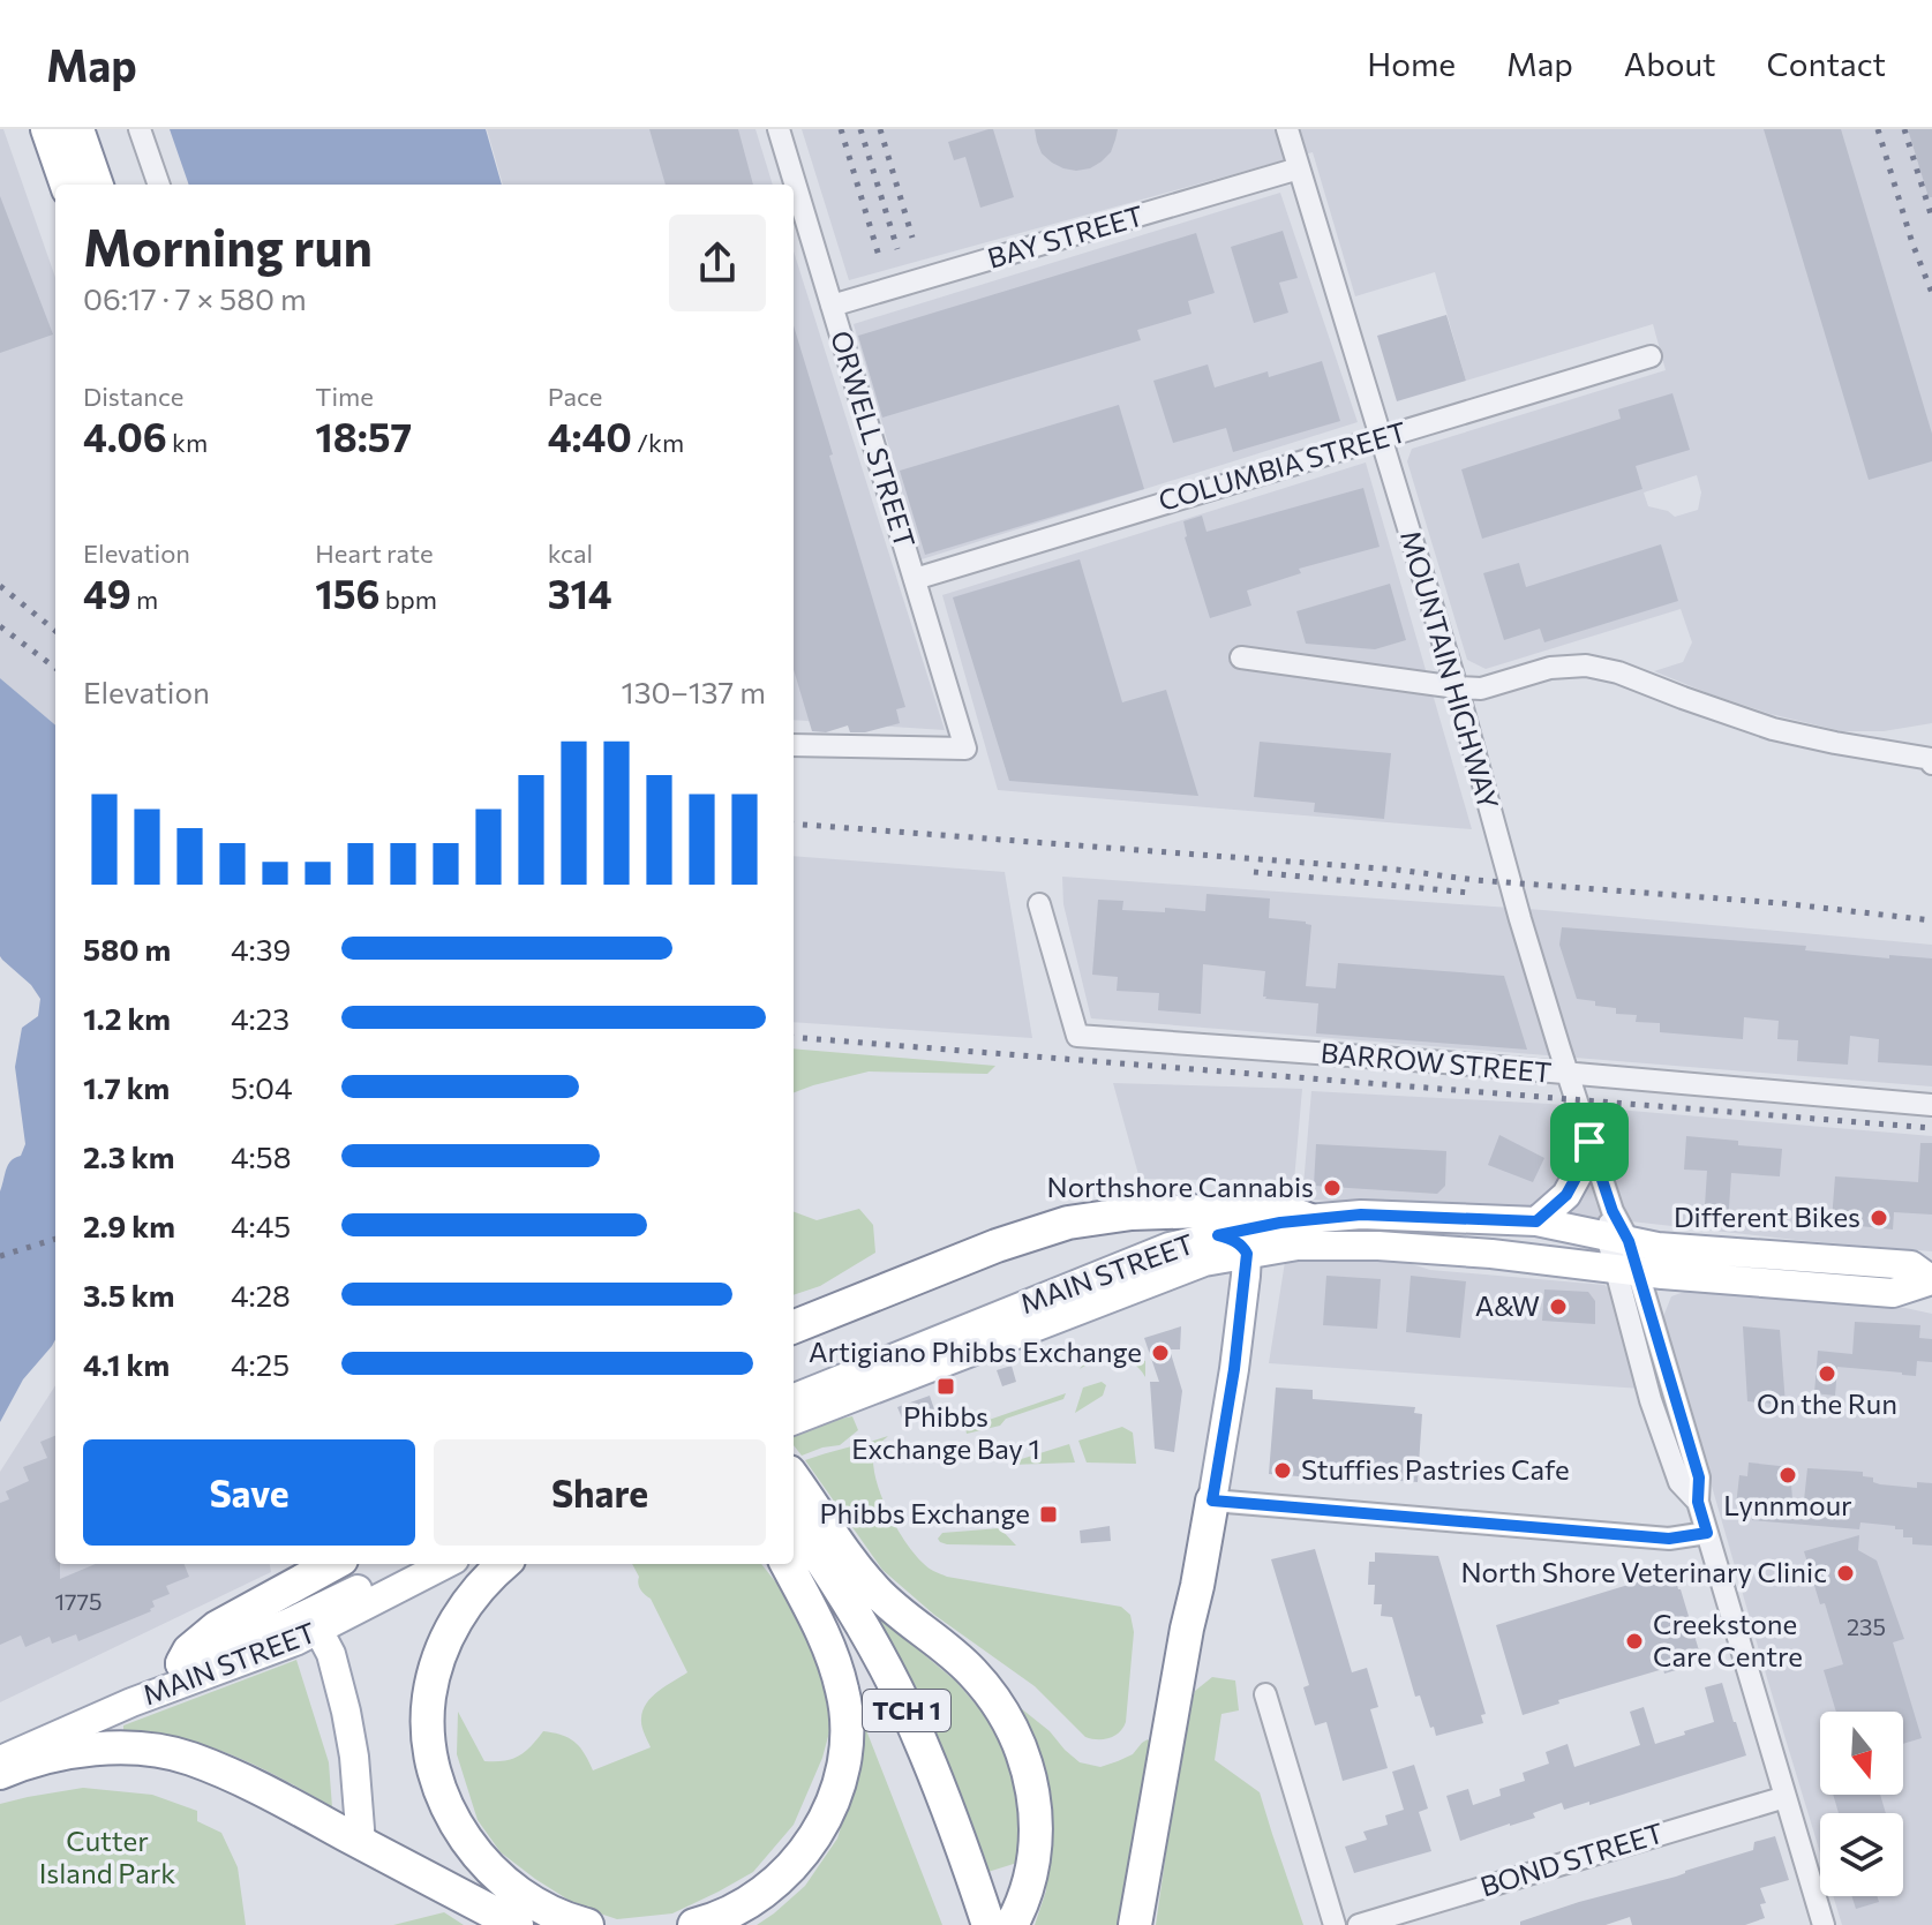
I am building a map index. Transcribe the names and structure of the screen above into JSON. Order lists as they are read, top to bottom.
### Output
{
  "streets": {
    "highway": ["TCH 1"],
    "main road": ["MAIN STREET"],
    "street": [
      "BAY STREET",
      "ORWELL STREET",
      "COLUMBIA STREET",
      "MOUNTAIN HIGHWAY",
      "BARROW STREET",
      "BOND STREET"
    ]
  },
  "crossings": [
    ["BAY STREET", "ORWELL STREET"],
    ["BAY STREET", "MOUNTAIN HIGHWAY"],
    ["ORWELL STREET", "COLUMBIA STREET"],
    ["COLUMBIA STREET", "MOUNTAIN HIGHWAY"],
    ["MOUNTAIN HIGHWAY", "BARROW STREET"],
    ["MOUNTAIN HIGHWAY", "MAIN STREET"],
    ["MOUNTAIN HIGHWAY", "BOND STREET"]
  ],
  "parks": ["Cutter Island Park"],
  "places": {
    "other": [
      "Northshore Cannabis",
      "Different Bikes",
      "A&W",
      "Artigiano Phibbs Exchange",
      "On the Run",
      "Stuffies Pastries Cafe",
      "Lynnmour",
      "North Shore Veterinary Clinic",
      "Creekstone Care Centre"
    ],
    "transit": ["Phibbs Exchange Bay 1", "Phibbs Exchange"]
  },
  "house_numbers": ["1775", "235"],
  "north": "bottom",
  "page": {
    "header": "Map",
    "nav": [
      "Home",
      "Map",
      "About",
      "Contact"
    ],
    "heading": ["Morning run", "06:17 · 7 × 580 m"],
    "stats": [
      ["Distance", "4.06 km"],
      ["Time", "18:57"],
      ["Pace", "4:40 /km"],
      ["Elevation", "49 m"],
      ["Heart rate", "156 bpm"],
      ["kcal", "314"]
    ],
    "chart": ["Elevation", "130–137 m"],
    "list": [
      {
        "name": "580 m",
        "note": "4:39"
      },
      {
        "name": "1.2 km",
        "note": "4:23"
      },
      {
        "name": "1.7 km",
        "note": "5:04"
      },
      {
        "name": "2.3 km",
        "note": "4:58"
      },
      {
        "name": "2.9 km",
        "note": "4:45"
      },
      {
        "name": "3.5 km",
        "note": "4:28"
      },
      {
        "name": "4.1 km",
        "note": "4:25"
      }
    ],
    "buttons": ["Save", "Share"]
  }
}
